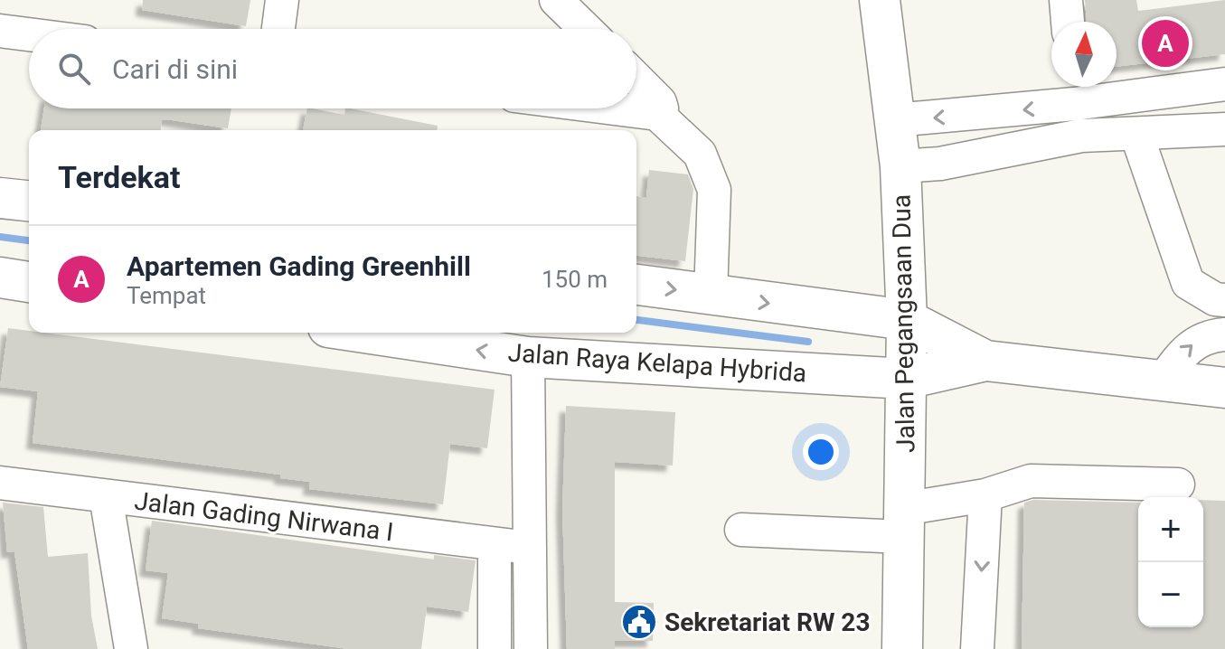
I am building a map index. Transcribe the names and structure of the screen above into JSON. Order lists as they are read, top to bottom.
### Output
{
  "streets": {
    "main road": ["Jalan Pegangsaan Dua", "Jalan Raya Kelapa Hybrida"],
    "street": ["Jalan Gading Nirwana I"]
  },
  "crossings": [
    ["Jalan Pegangsaan Dua", "Jalan Raya Kelapa Hybrida"]
  ],
  "places": {
    "public building": ["Sekretariat RW 23"]
  },
  "north": "top",
  "page": {
    "pins": "A",
    "search": "Cari di sini",
    "heading": "Terdekat",
    "list": [
      {
        "mark": "A",
        "name": "Apartemen Gading Greenhill",
        "note": "Tempat",
        "value": "150 m"
      }
    ],
    "map_buttons": ["+", "−"]
  }
}
